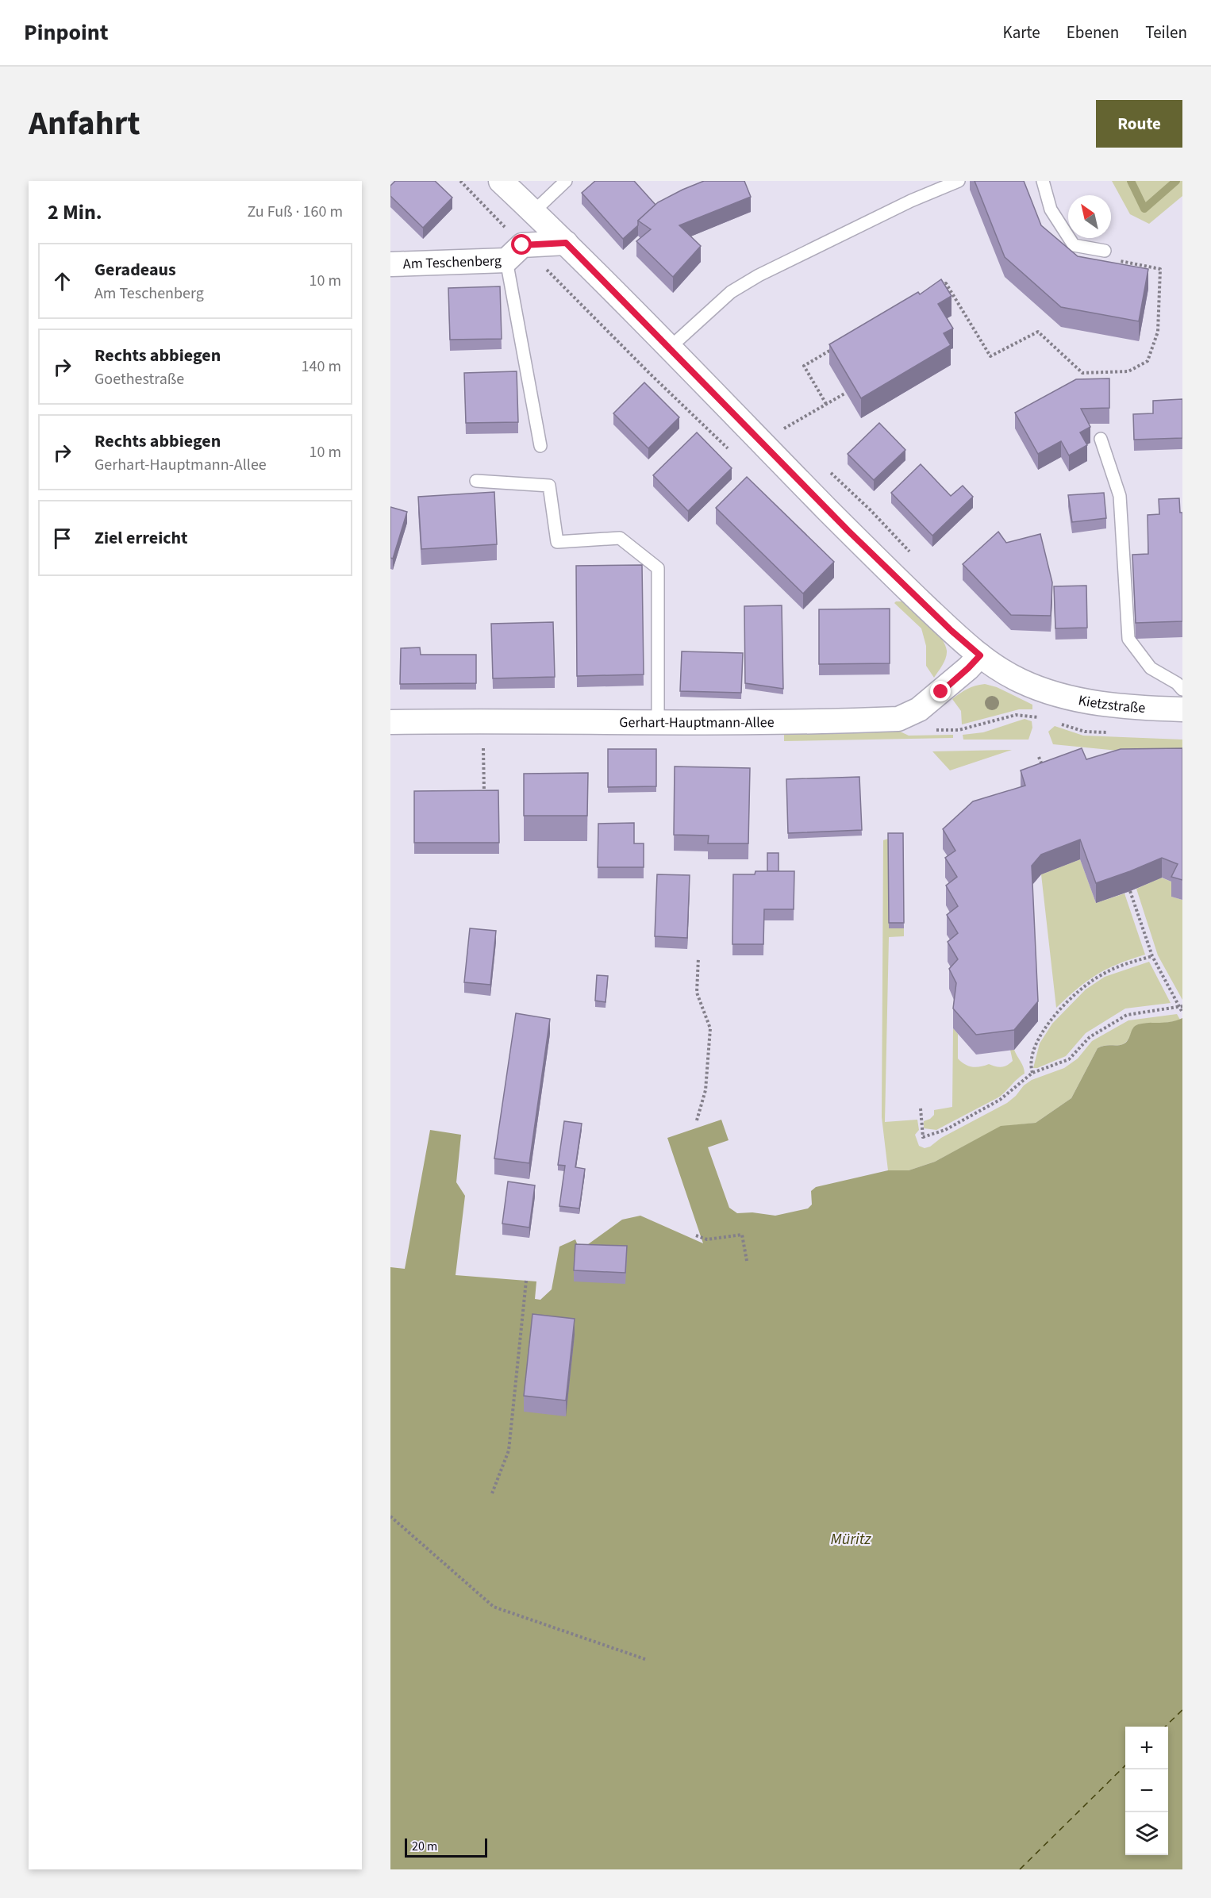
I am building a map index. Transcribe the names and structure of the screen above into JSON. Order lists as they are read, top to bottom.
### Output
{
  "streets": {
    "street": ["Am Teschenberg", "Kietzstraße", "Gerhart-Hauptmann-Allee"]
  },
  "crossings": [
    ["Am Teschenberg", "Kietzstraße"],
    ["Kietzstraße", "Gerhart-Hauptmann-Allee"]
  ],
  "water": ["Müritz"],
  "scale_bar": "20 m",
  "north": "top left",
  "page": {
    "header": "Pinpoint",
    "nav": ["Karte", "Ebenen", "Teilen"],
    "title": "Anfahrt",
    "buttons": "Route",
    "heading": ["2 Min.", "Zu Fuß · 160 m"],
    "list": [
      ["Geradeaus", "Am Teschenberg", "10 m"],
      ["Rechts abbiegen", "Goethestraße", "140 m"],
      ["Rechts abbiegen", "Gerhart-Hauptmann-Allee", "10 m"],
      "Ziel erreicht"
    ],
    "map_buttons": ["+", "−"],
    "scale": "20 m"
  }
}
